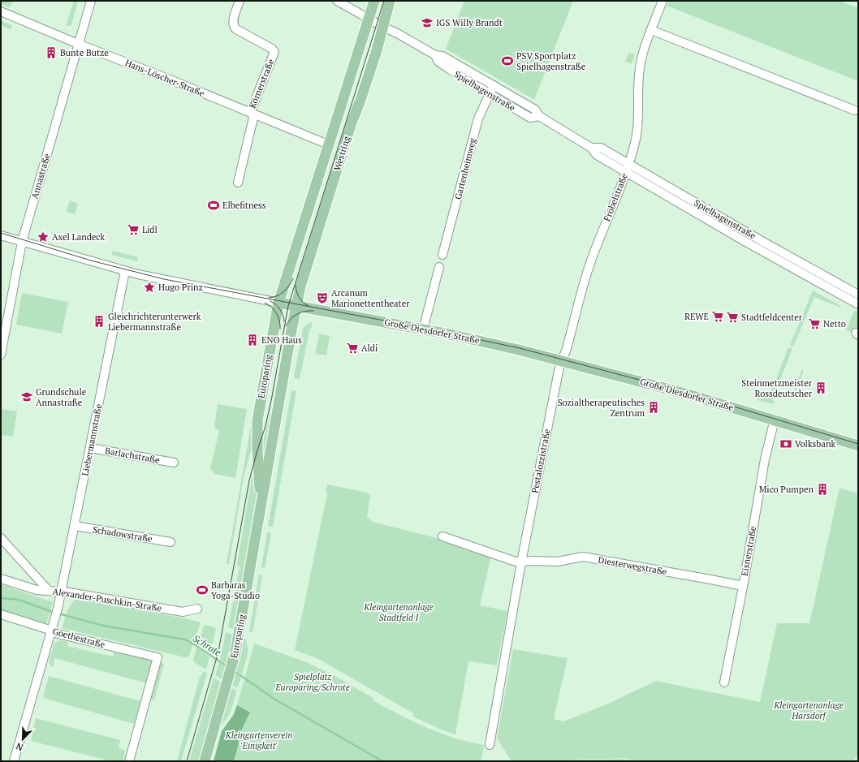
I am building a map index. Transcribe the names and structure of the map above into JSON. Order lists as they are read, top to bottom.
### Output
{
  "streets": {
    "main road": ["Westring", "Große Diesdorfer Straße", "Europaring"],
    "street": [
      "Hans-Löscher-Straße",
      "Körnerstraße",
      "Spielhagenstraße",
      "Gartenheimweg",
      "Annastraße",
      "Fröbelstraße",
      "Liebermannstraße",
      "Barlachstraße",
      "Pestalozzistraße",
      "Schadowstraße",
      "Eisnerstraße",
      "Diesterwegstraße",
      "Alexander-Puschkin-Straße",
      "Goethestraße"
    ]
  },
  "crossings": [
    ["Hans-Löscher-Straße", "Körnerstraße"],
    ["Hans-Löscher-Straße", "Westring"],
    ["Hans-Löscher-Straße", "Annastraße"],
    ["Spielhagenstraße", "Westring"],
    ["Spielhagenstraße", "Gartenheimweg"],
    ["Spielhagenstraße", "Fröbelstraße"],
    ["Westring", "Große Diesdorfer Straße"],
    ["Westring", "Europaring"],
    ["Annastraße", "Große Diesdorfer Straße"],
    ["Fröbelstraße", "Große Diesdorfer Straße"],
    ["Fröbelstraße", "Pestalozzistraße"],
    ["Große Diesdorfer Straße", "Europaring"],
    ["Große Diesdorfer Straße", "Liebermannstraße"],
    ["Große Diesdorfer Straße", "Pestalozzistraße"],
    ["Große Diesdorfer Straße", "Eisnerstraße"],
    ["Liebermannstraße", "Barlachstraße"],
    ["Liebermannstraße", "Schadowstraße"],
    ["Liebermannstraße", "Alexander-Puschkin-Straße"],
    ["Liebermannstraße", "Goethestraße"],
    ["Pestalozzistraße", "Diesterwegstraße"],
    ["Eisnerstraße", "Diesterwegstraße"]
  ],
  "water": ["Schrote"],
  "parks": [
    "Kleingartenanlage Stadtfeld I",
    "Spielplatz Europaring/Schrote",
    "Kleingartenanlage Harsdorf",
    "Kleingartenverein 'Einigkeit'"
  ],
  "places": {
    "school or university": ["IGS Willy Brandt", "Grundschule Annastraße"],
    "building": [
      "Bunte Butze",
      "Gleichrichterunterwerk Liebermannstraße",
      "ENO Haus",
      "Steinmetzmeister Rossdeutscher",
      "Sozialtherapeutisches Zentrum",
      "Mico Pumpen"
    ],
    "sports": ["PSV Sportplatz Spielhagenstraße", "Elbefitness", "Barbaras Yoga-Studio"],
    "supermarket": [
      "Lidl",
      "REWE",
      "Stadtfeldcenter",
      "Netto",
      "Aldi"
    ],
    "place": ["Axel Landeck", "Hugo Prinz"],
    "theatre": ["Arcanum Marionettentheater"],
    "bank": ["Volksbank"]
  },
  "north": "bottom left"
}
